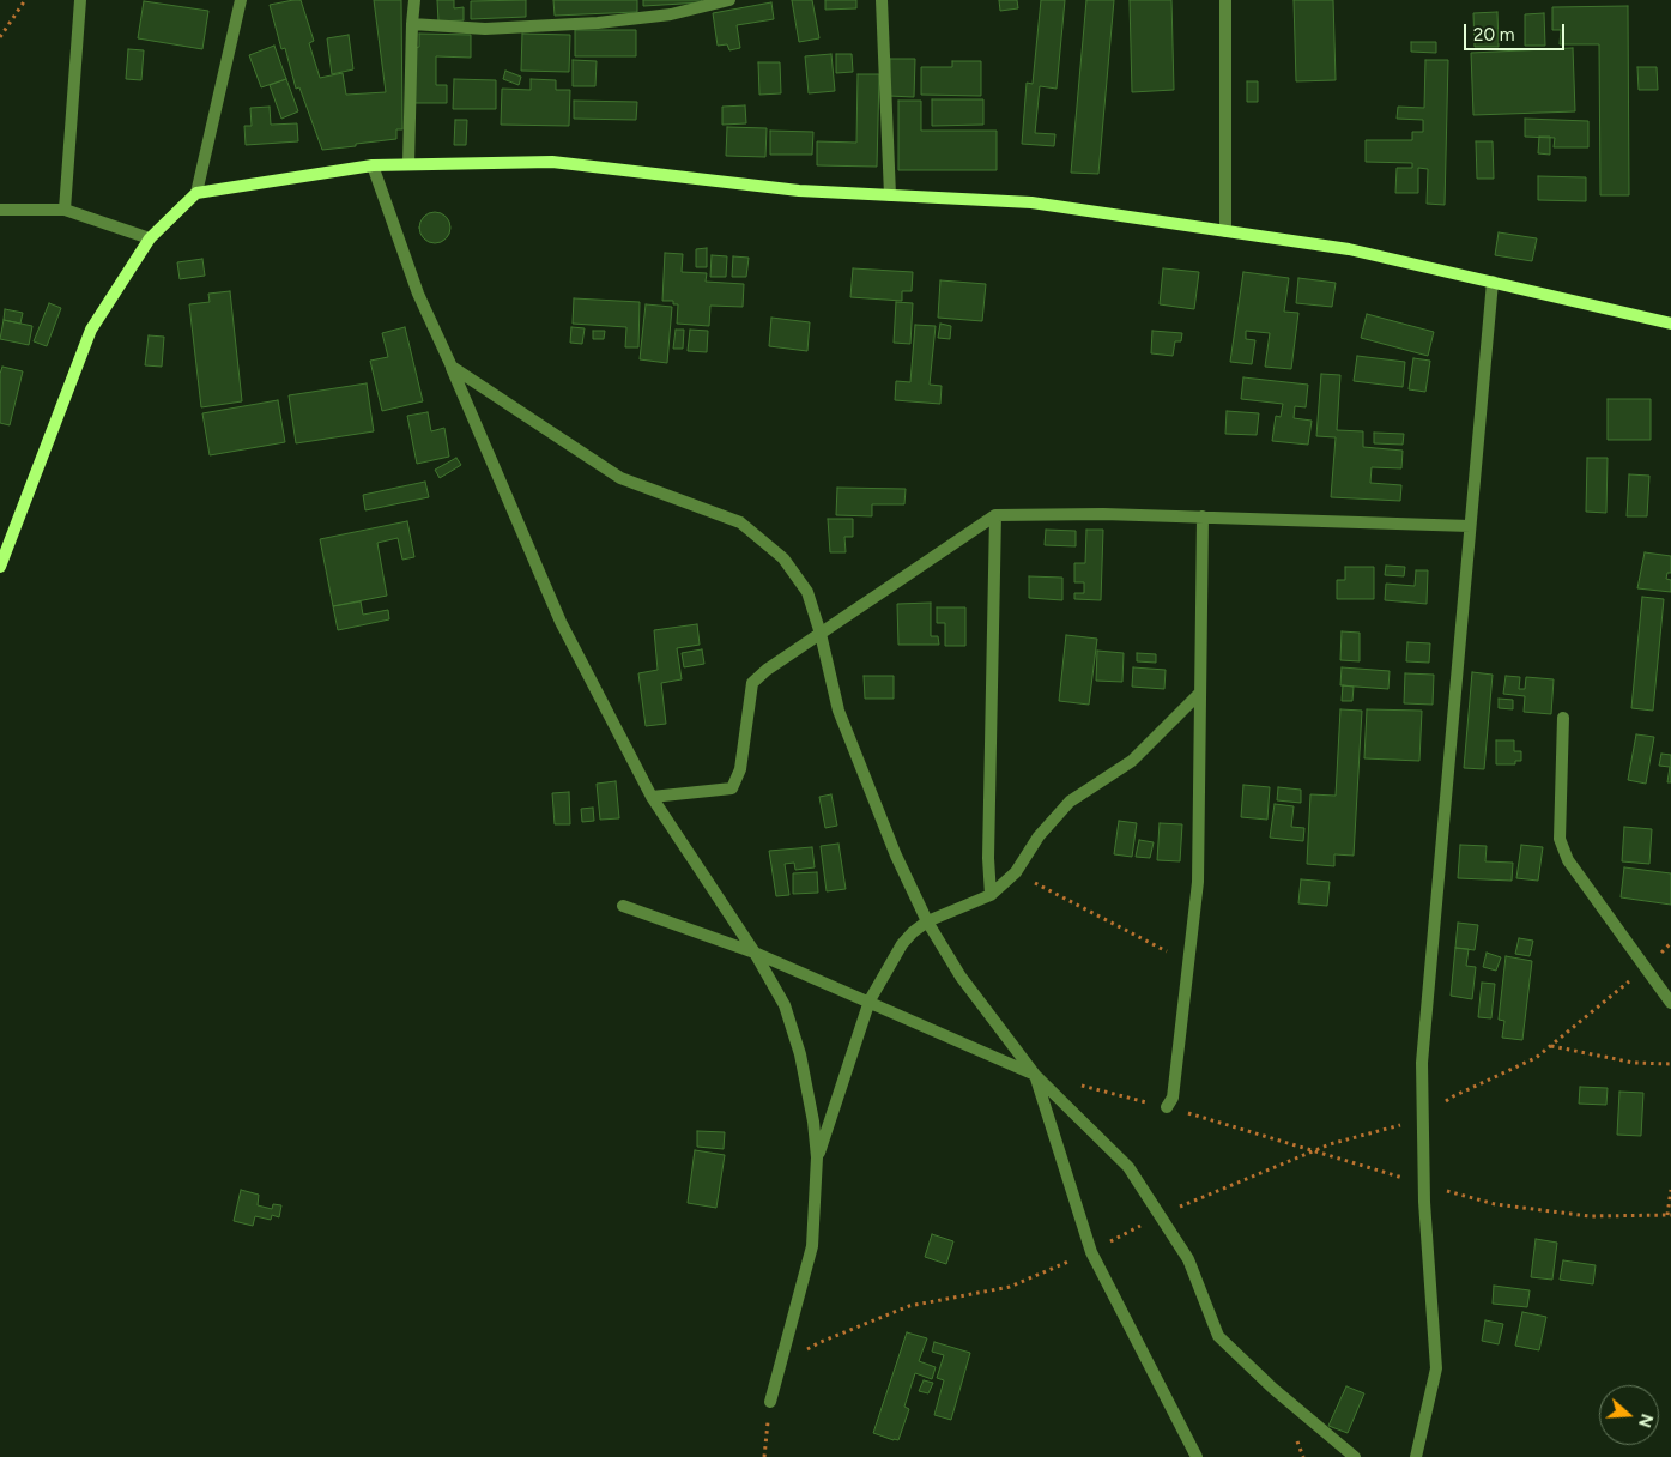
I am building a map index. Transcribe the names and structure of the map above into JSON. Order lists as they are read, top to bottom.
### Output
{
  "scale_bar": "20 m",
  "north": "right"
}
